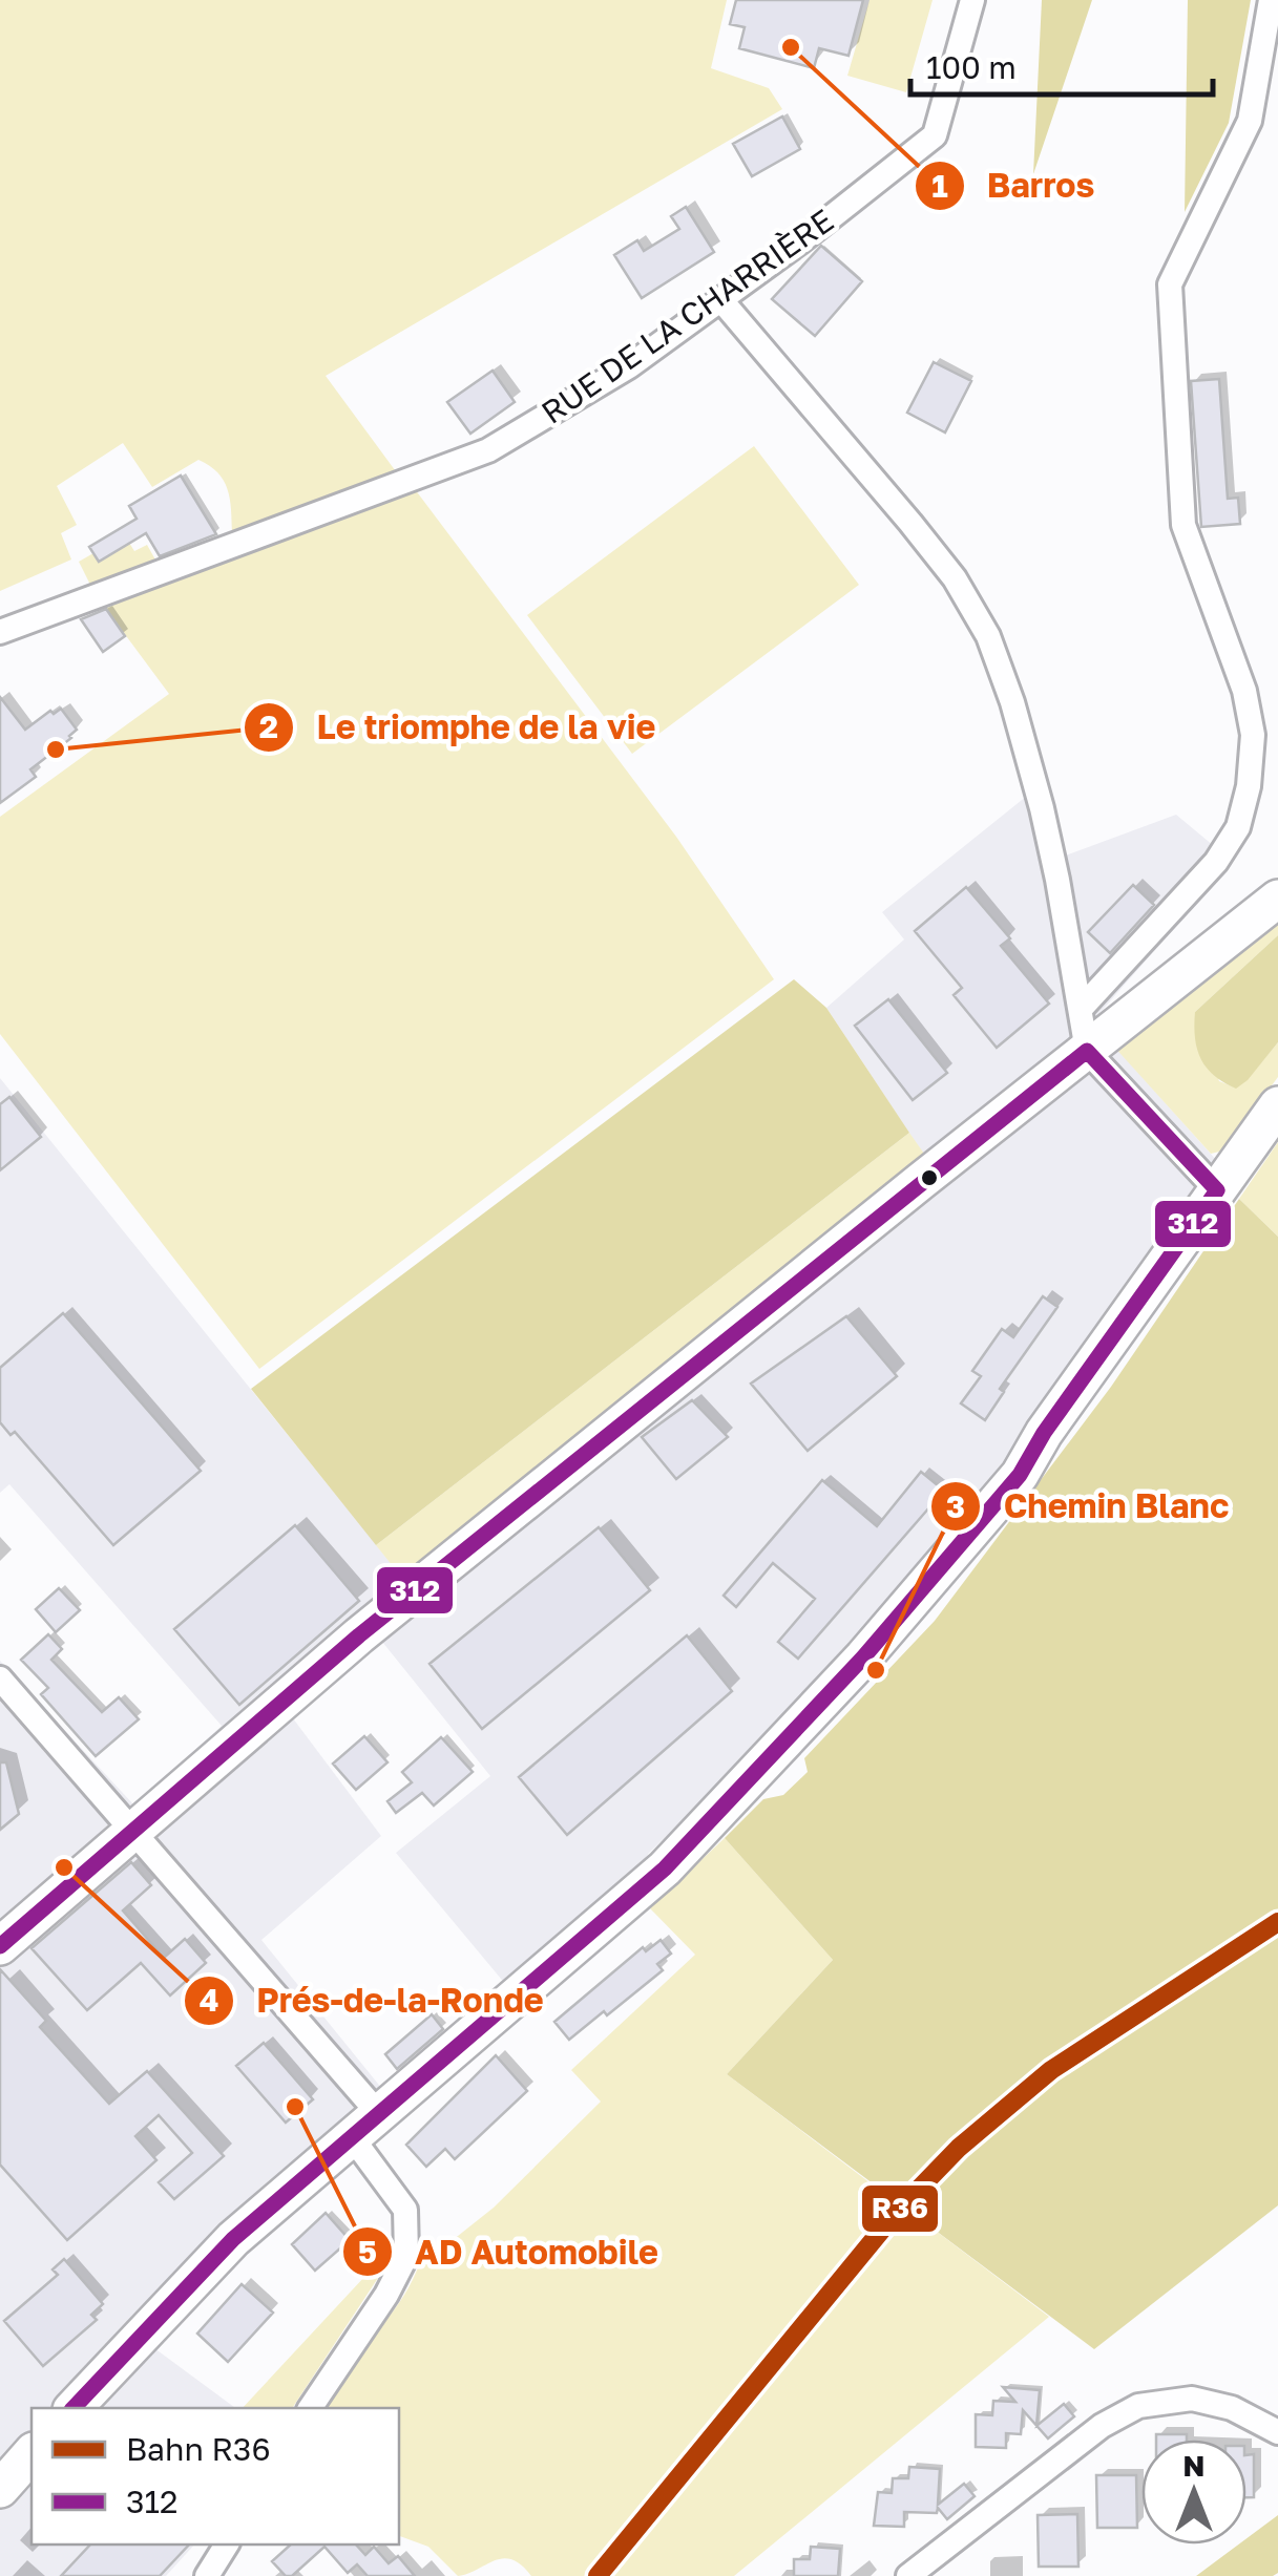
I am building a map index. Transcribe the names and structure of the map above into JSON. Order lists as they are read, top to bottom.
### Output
{
  "streets": {
    "street": ["RUE DE LA CHARRIÈRE"]
  },
  "places": [
    "Barros",
    "Le triomphe de la vie",
    "Chemin Blanc",
    "Prés-de-la-Ronde",
    "AD Automobile"
  ],
  "lines": ["transit line 312", "rail line R36"],
  "legend": ["Bahn R36", "312"],
  "scale_bar": "100 m",
  "north": "top"
}
